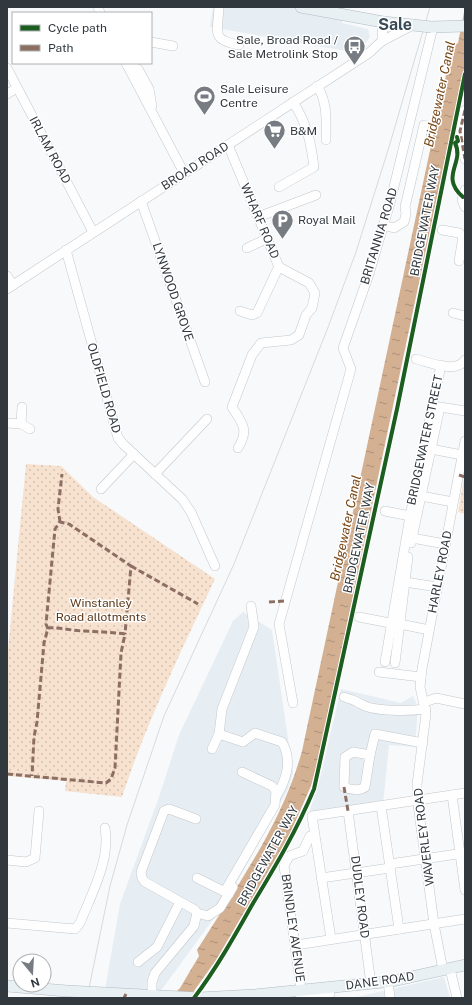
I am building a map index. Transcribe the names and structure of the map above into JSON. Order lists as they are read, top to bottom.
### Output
{
  "streets": {
    "main road": ["DANE ROAD"],
    "street": [
      "IRLAM ROAD",
      "BROAD ROAD",
      "WHARF ROAD",
      "BRITANNIA ROAD",
      "LYNWOOD GROVE",
      "OLDFIELD ROAD",
      "BRIDGEWATER STREET",
      "HARLEY ROAD",
      "WAVERLEY ROAD",
      "DUDLEY ROAD",
      "BRINDLEY AVENUE"
    ],
    "cycle path": ["BRIDGEWATER WAY"]
  },
  "crossings": [
    ["IRLAM ROAD", "BROAD ROAD"],
    ["BROAD ROAD", "WHARF ROAD"],
    ["BROAD ROAD", "LYNWOOD GROVE"],
    ["BROAD ROAD", "OLDFIELD ROAD"],
    ["HARLEY ROAD", "WAVERLEY ROAD"],
    ["WAVERLEY ROAD", "DANE ROAD"],
    ["DUDLEY ROAD", "DANE ROAD"],
    ["BRINDLEY AVENUE", "DANE ROAD"]
  ],
  "districts": ["Sale"],
  "water": ["Bridgewater Canal"],
  "parks": ["Winstanley Road allotments"],
  "places": {
    "bus stop": ["Sale, Broad Road / Sale Metrolink Stop"],
    "sports": ["Sale Leisure Centre"],
    "supermarket": ["B&M"],
    "parking": ["Royal Mail"]
  },
  "legend": ["Cycle path", "Path"],
  "north": "bottom"
}
